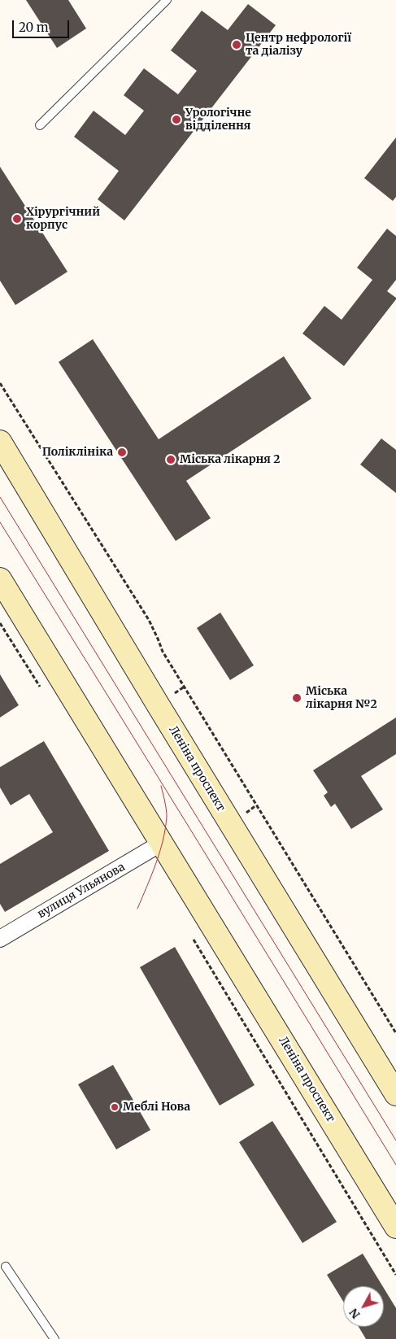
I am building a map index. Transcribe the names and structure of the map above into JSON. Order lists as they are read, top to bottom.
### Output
{
  "streets": {
    "main road": ["Леніна проспект"],
    "street": ["вулиця Ульянова"]
  },
  "crossings": [
    ["Леніна проспект", "вулиця Ульянова"]
  ],
  "places": [
    "Центр нефрології та діалізу",
    "Урологічне відділення",
    "Хірургічний корпус",
    "Поліклініка",
    "Міська лікарня 2",
    "Міська лікарня №2",
    "Меблі Нова"
  ],
  "scale_bar": "20 m",
  "north": "bottom left"
}
